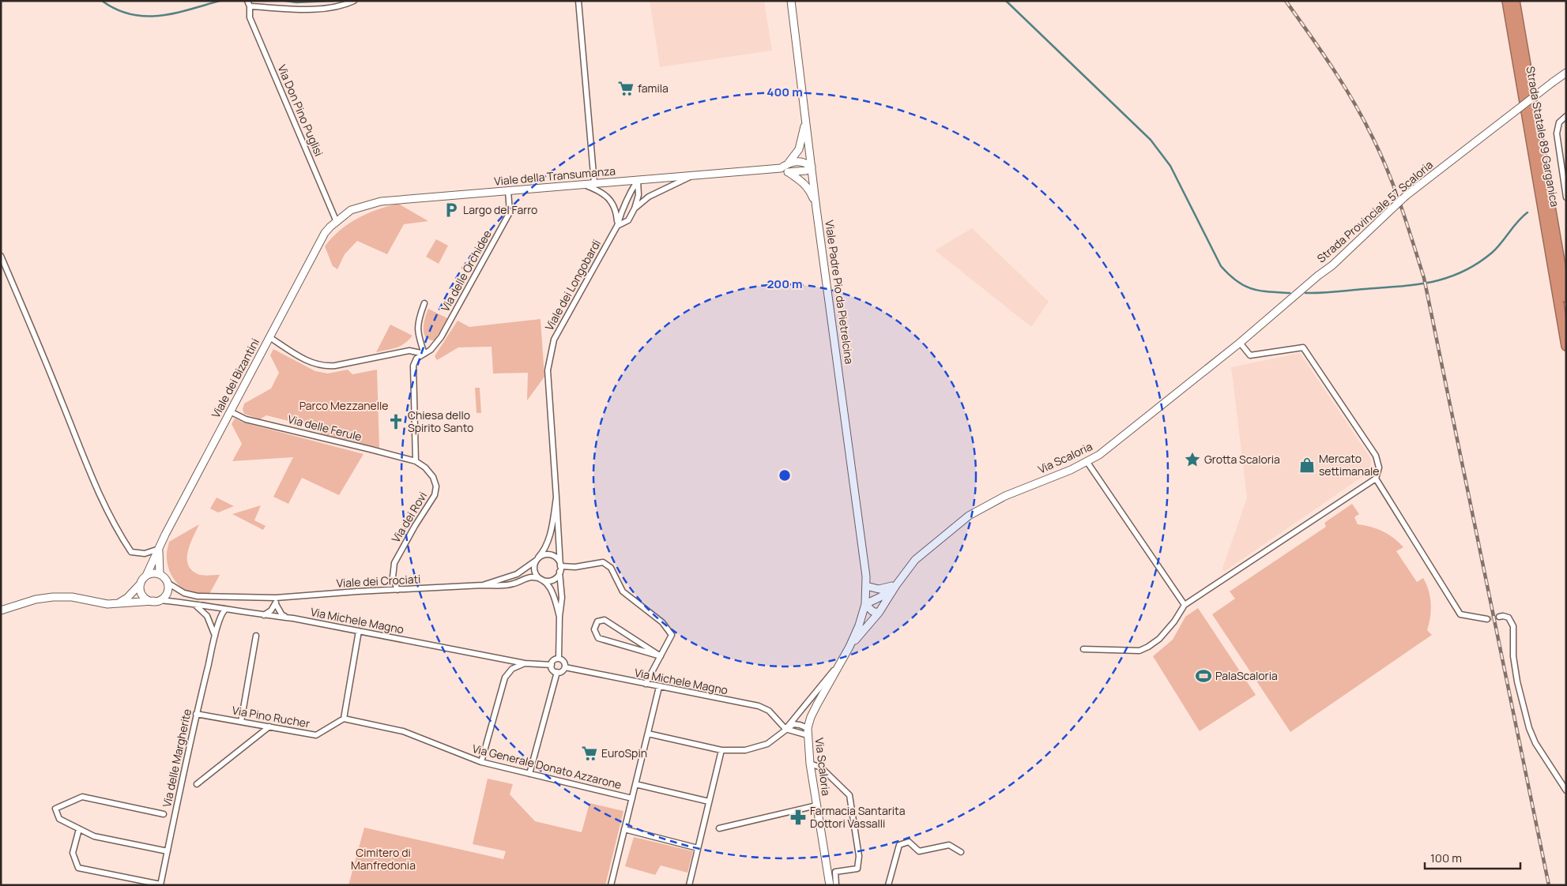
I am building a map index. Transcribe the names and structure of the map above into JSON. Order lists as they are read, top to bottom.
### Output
{
  "streets": {
    "highway": ["Strada Statale 89 Garganica"],
    "street": [
      "Via Don Pino Puglisi",
      "Viale della Transumanza",
      "Strada Provinciale 57 Scaloria",
      "Via delle Orchidee",
      "Viale dei Longobardi",
      "Viale Padre Pio da Pietrelcina",
      "Viale dei Bizantini",
      "Via delle Ferule",
      "Via Scaloria",
      "Via dei Rovi",
      "Viale dei Crociati",
      "Via Michele Magno",
      "Via Pino Rucher",
      "Via delle Margherite",
      "Via Generale Donato Azzarone"
    ]
  },
  "crossings": [
    ["Via Don Pino Puglisi", "Viale della Transumanza"],
    ["Via Don Pino Puglisi", "Viale dei Bizantini"],
    ["Viale della Transumanza", "Via delle Orchidee"],
    ["Viale della Transumanza", "Viale dei Longobardi"],
    ["Viale della Transumanza", "Viale dei Bizantini"],
    ["Strada Provinciale 57 Scaloria", "Via Scaloria"],
    ["Via delle Orchidee", "Via delle Ferule"],
    ["Via delle Orchidee", "Via dei Rovi"],
    ["Viale dei Longobardi", "Viale dei Crociati"],
    ["Viale Padre Pio da Pietrelcina", "Via Scaloria"],
    ["Viale dei Bizantini", "Via delle Ferule"],
    ["Viale dei Bizantini", "Viale dei Crociati"],
    ["Viale dei Bizantini", "Via Michele Magno"],
    ["Via delle Ferule", "Via dei Rovi"],
    ["Via Scaloria", "Via Michele Magno"],
    ["Via dei Rovi", "Viale dei Crociati"],
    ["Viale dei Crociati", "Via Michele Magno"],
    ["Via Michele Magno", "Via delle Margherite"],
    ["Via Pino Rucher", "Via delle Margherite"],
    ["Via Pino Rucher", "Via Generale Donato Azzarone"]
  ],
  "parks": ["Parco Mezzanelle", "Cimitero di Manfredonia"],
  "places": {
    "supermarket": ["famila", "EuroSpin"],
    "parking": ["Largo del Farro"],
    "church": ["Chiesa dello Spirito Santo"],
    "place": ["Grotta Scaloria"],
    "shop": ["Mercato settimanale"],
    "sports": ["PalaScaloria"],
    "pharmacy": ["Farmacia Santarita Dottori Vassalli"]
  },
  "scale_bar": "100 m",
  "rings": ["400 m", "200 m"]
}
